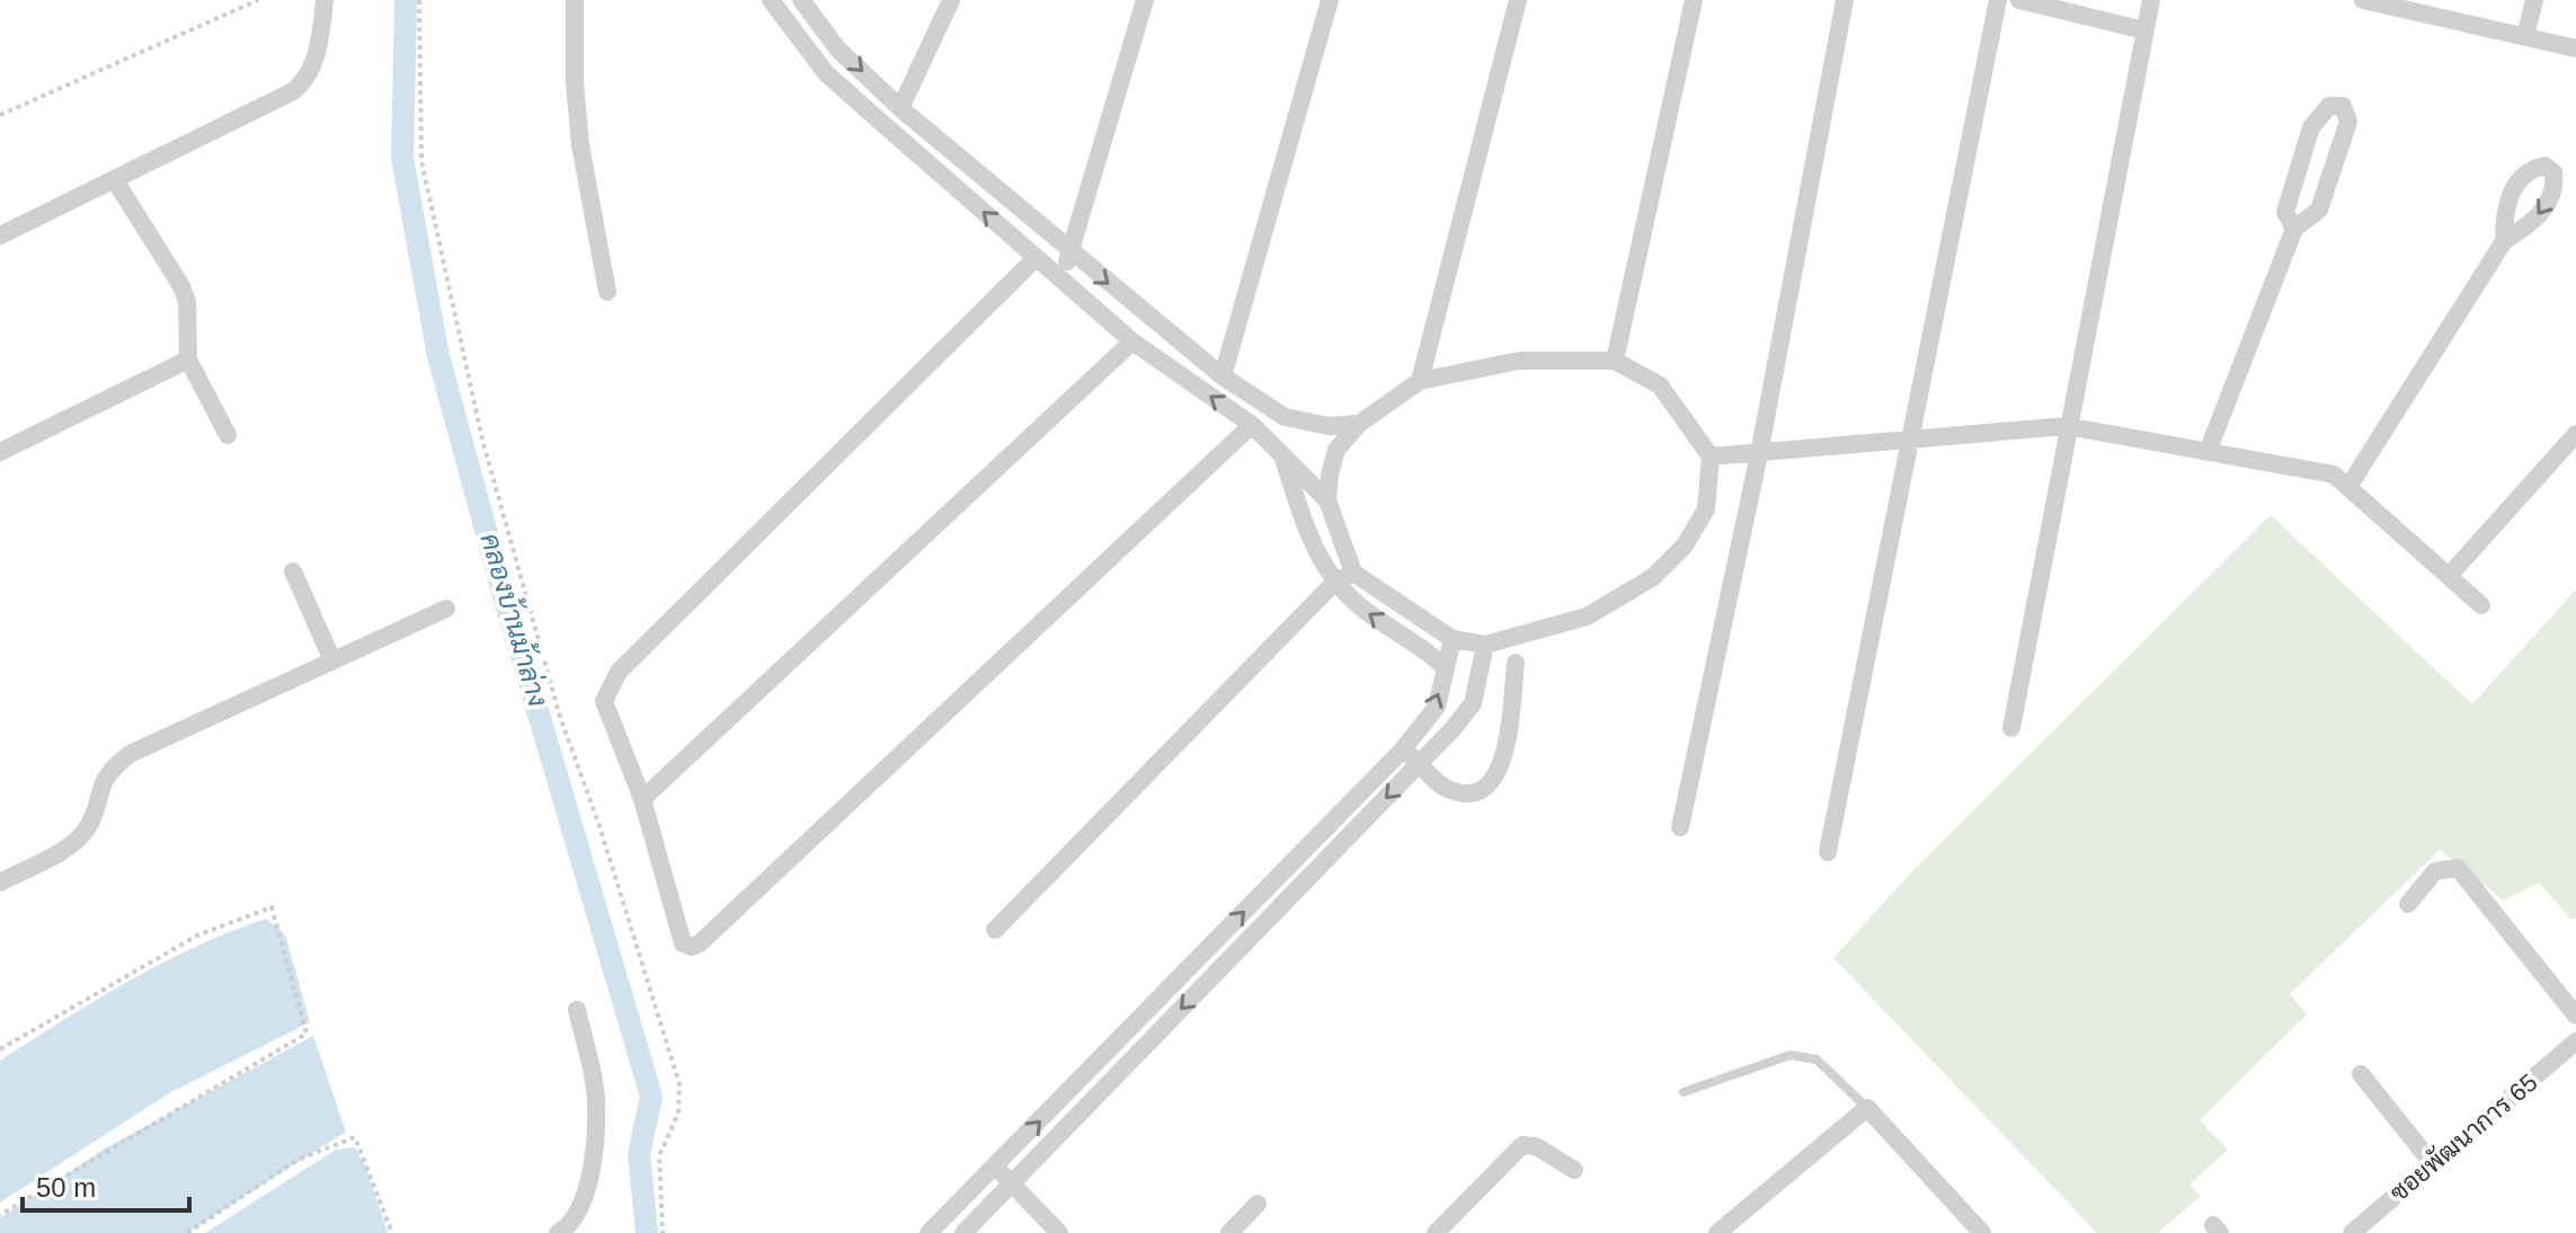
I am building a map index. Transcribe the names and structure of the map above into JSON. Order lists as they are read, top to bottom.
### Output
{
  "streets": {
    "street": ["ซอยพัฒนาการ 65"]
  },
  "water": ["คลองบ้านม้าล่าง"],
  "scale_bar": "50 m"
}
